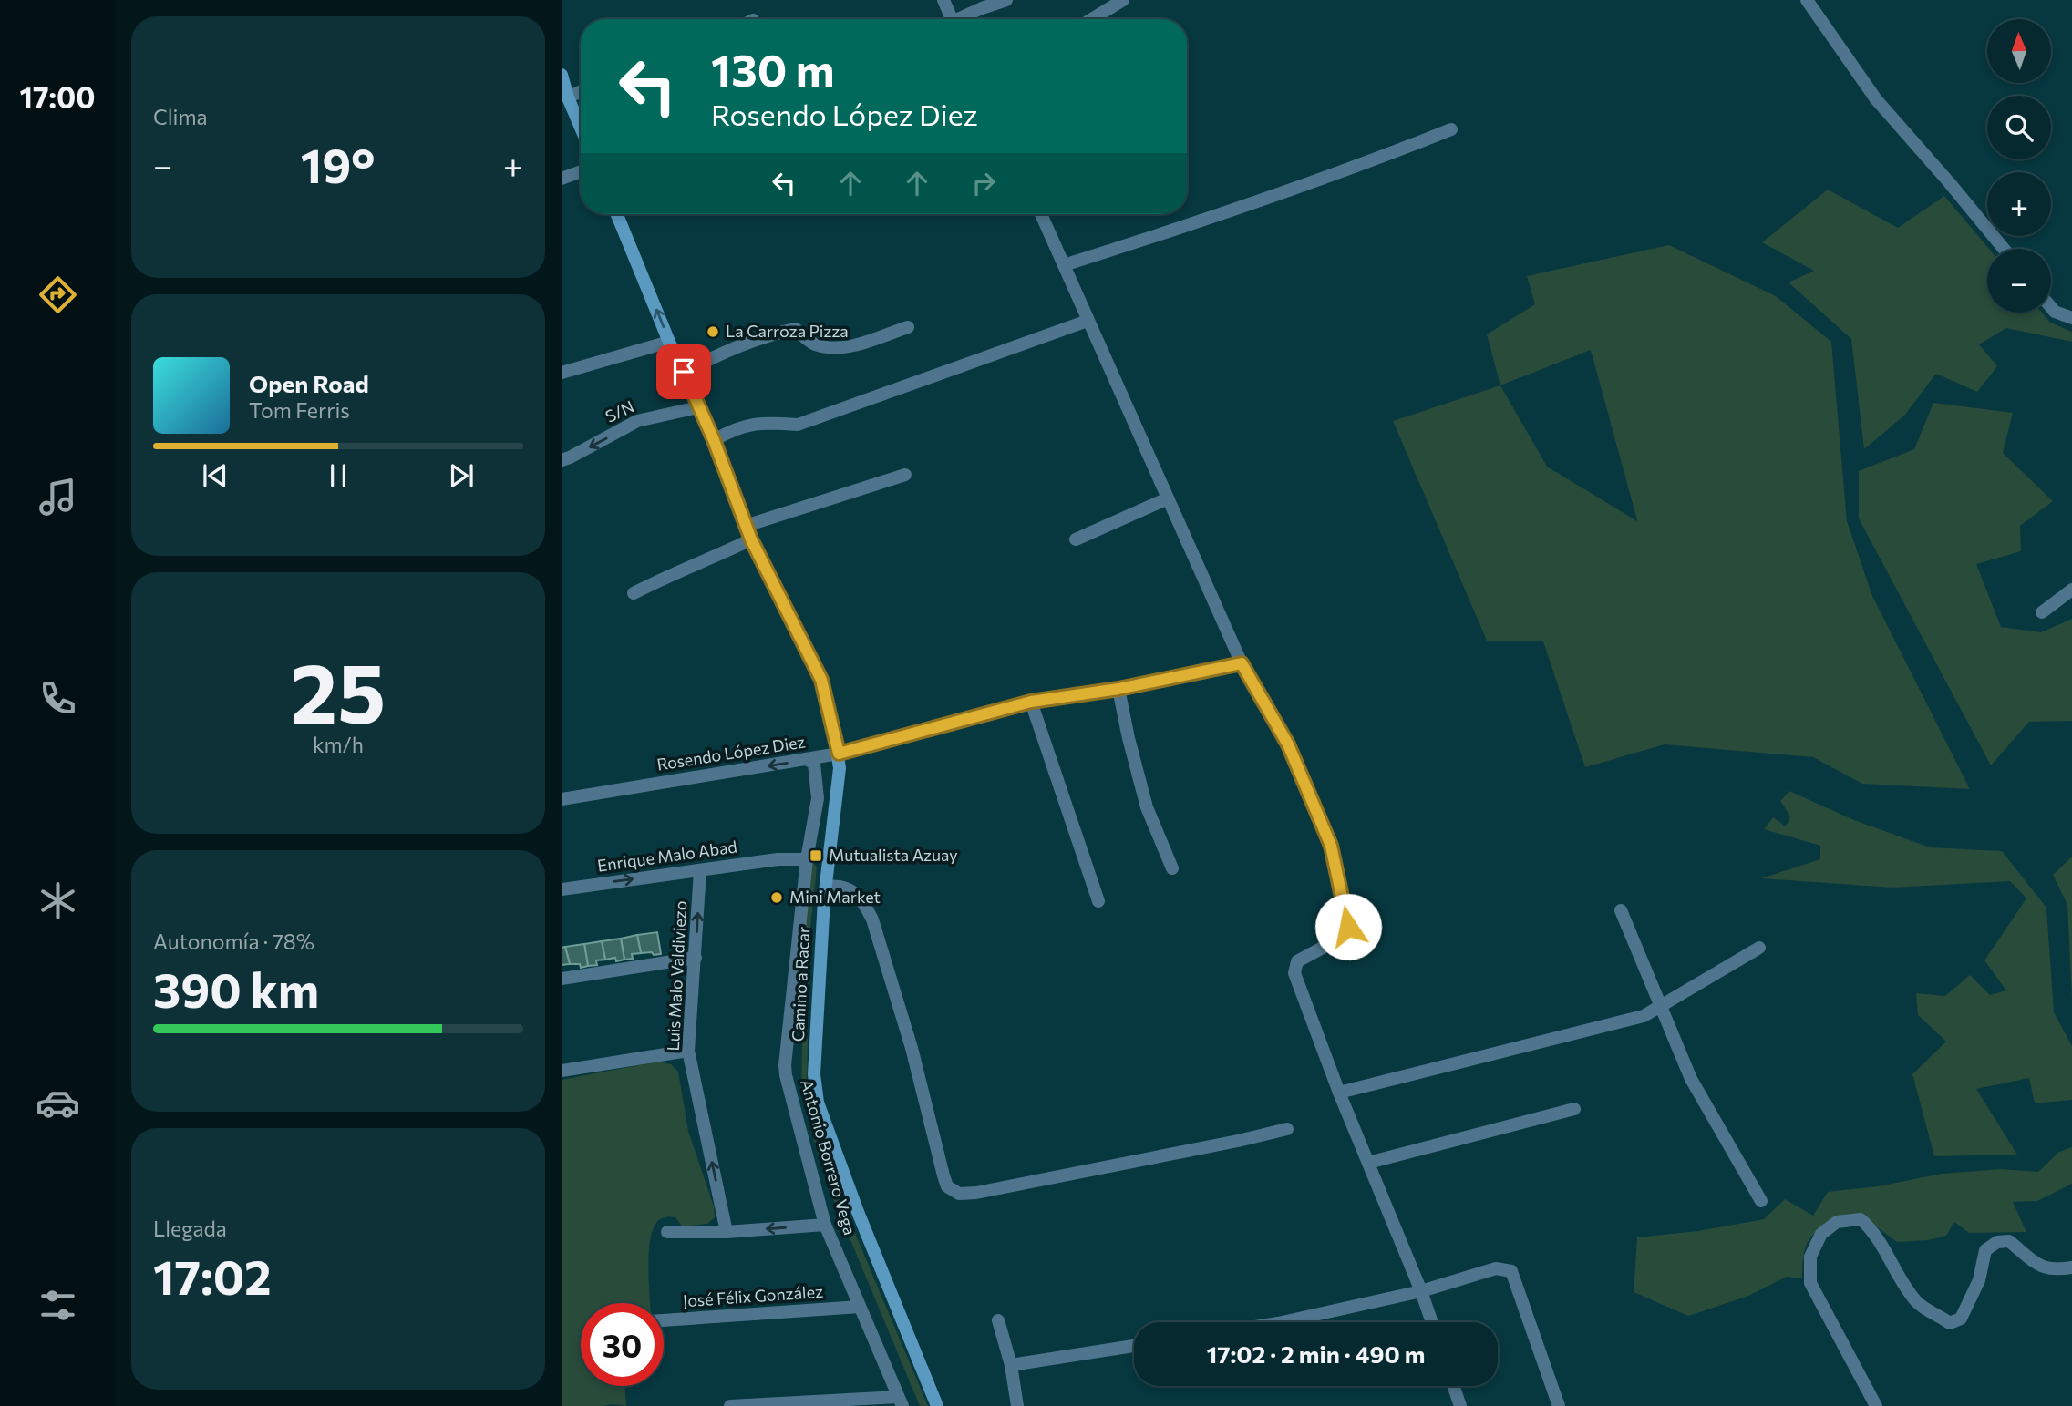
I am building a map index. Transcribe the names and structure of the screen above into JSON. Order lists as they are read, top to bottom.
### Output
{
  "streets": {
    "street": [
      "S/N",
      "Rosendo López Diez",
      "Enrique Malo Abad",
      "Luis Malo Valdiviezo",
      "Camino a Racar",
      "Antonio Borrero Vega",
      "José Félix González"
    ]
  },
  "crossings": [
    ["S/N", "Camino a Racar"],
    ["Rosendo López Diez", "Camino a Racar"],
    ["Rosendo López Diez", "Antonio Borrero Vega"],
    ["Enrique Malo Abad", "Luis Malo Valdiviezo"],
    ["Enrique Malo Abad", "Antonio Borrero Vega"],
    ["Antonio Borrero Vega", "José Félix González"]
  ],
  "one_way": ["Rosendo López Diez", "Luis Malo Valdiviezo"],
  "places": {
    "other": ["La Carroza Pizza", "Mini Market"],
    "transit": ["Mutualista Azuay"]
  },
  "north": "top",
  "page": {
    "tabs": "17:00",
    "tile": [
      "Clima",
      ["25", "km/h"],
      ["Autonomía · 78%", "390 km"],
      ["Llegada", "17:02"]
    ],
    "map_buttons": ["+", "−"],
    "turn": ["130 m", "Rosendo López Diez"],
    "heat": ["−", "19°", "+"],
    "song": ["Open Road", "Tom Ferris"],
    "limit": "30",
    "trip": "17:02 · 2 min · 490 m"
  }
}
